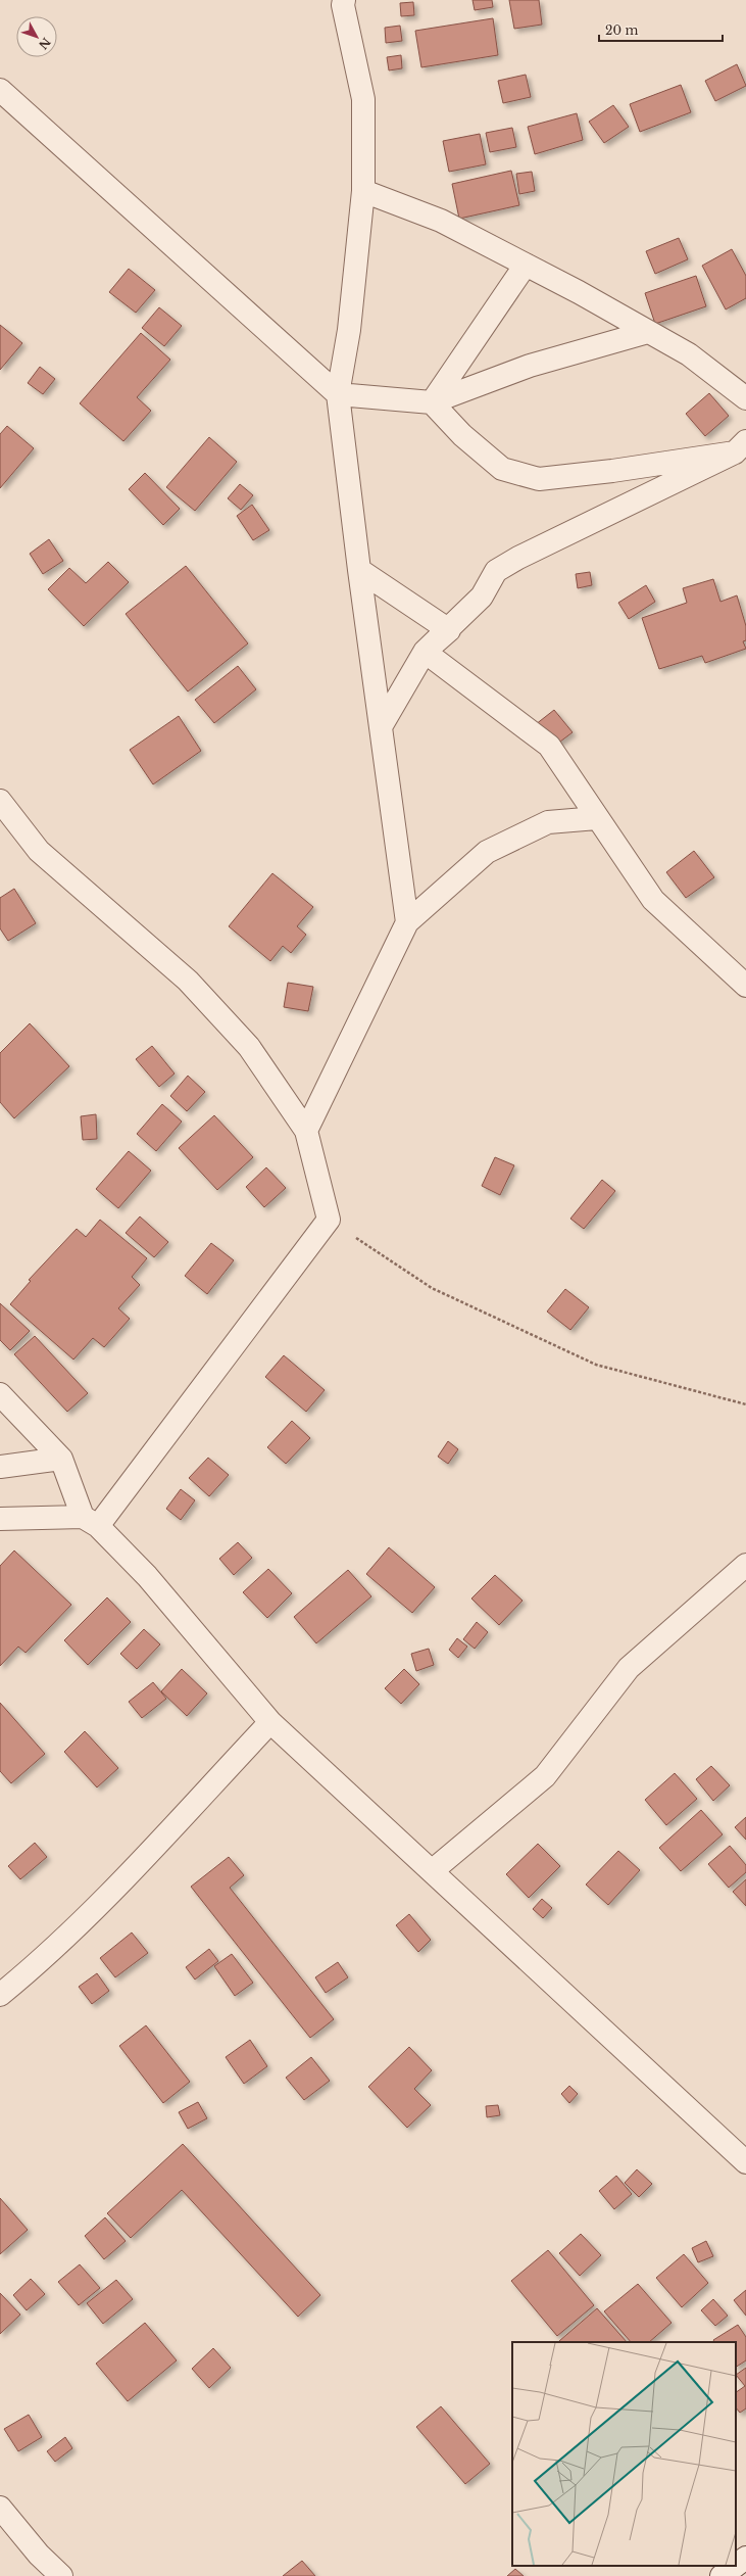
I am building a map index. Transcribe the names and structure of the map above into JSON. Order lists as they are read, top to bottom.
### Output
{
  "scale_bar": "20 m",
  "north": "bottom right"
}
